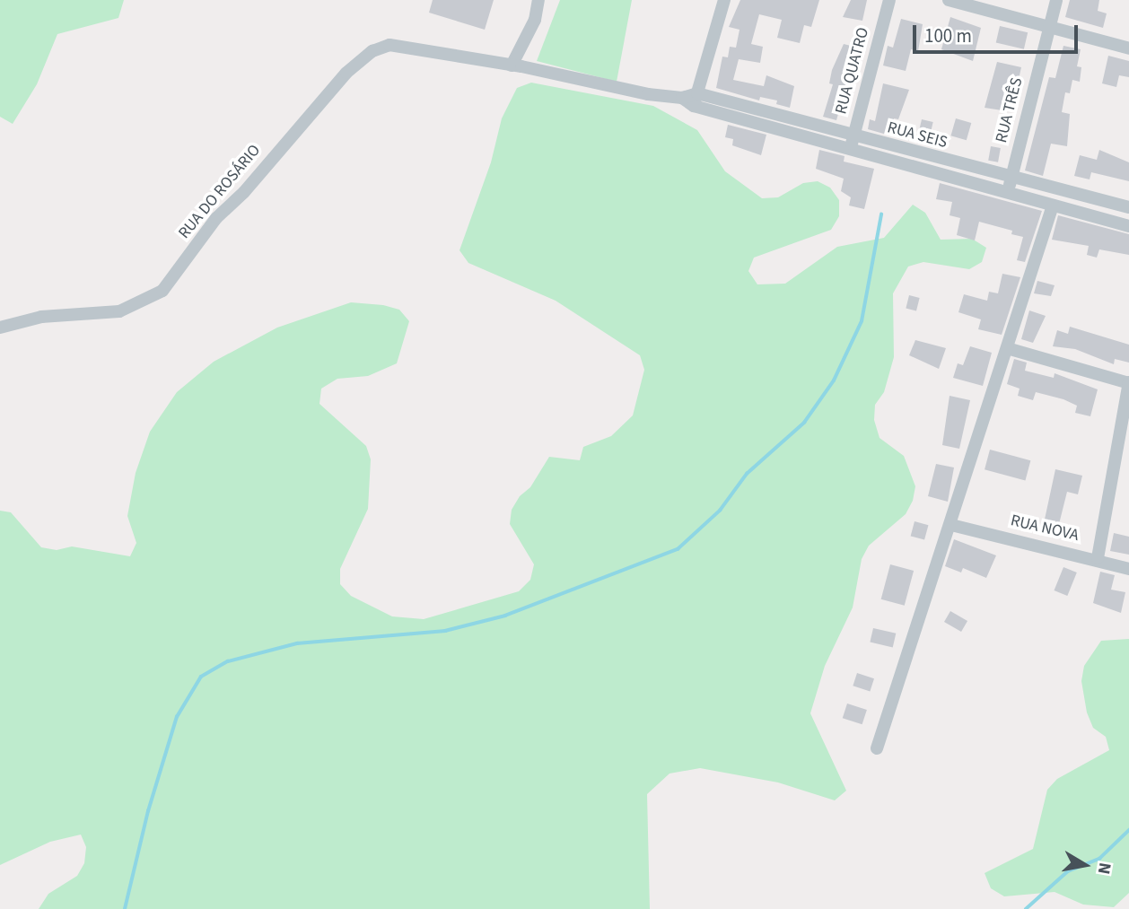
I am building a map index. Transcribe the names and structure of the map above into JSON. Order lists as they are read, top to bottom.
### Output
{
  "streets": {
    "street": [
      "RUA QUATRO",
      "RUA TRÊS",
      "RUA SEIS",
      "RUA DO ROSÁRIO",
      "RUA NOVA"
    ]
  },
  "crossings": [
    ["RUA QUATRO", "RUA SEIS"],
    ["RUA TRÊS", "RUA SEIS"]
  ],
  "scale_bar": "100 m",
  "north": "right"
}
